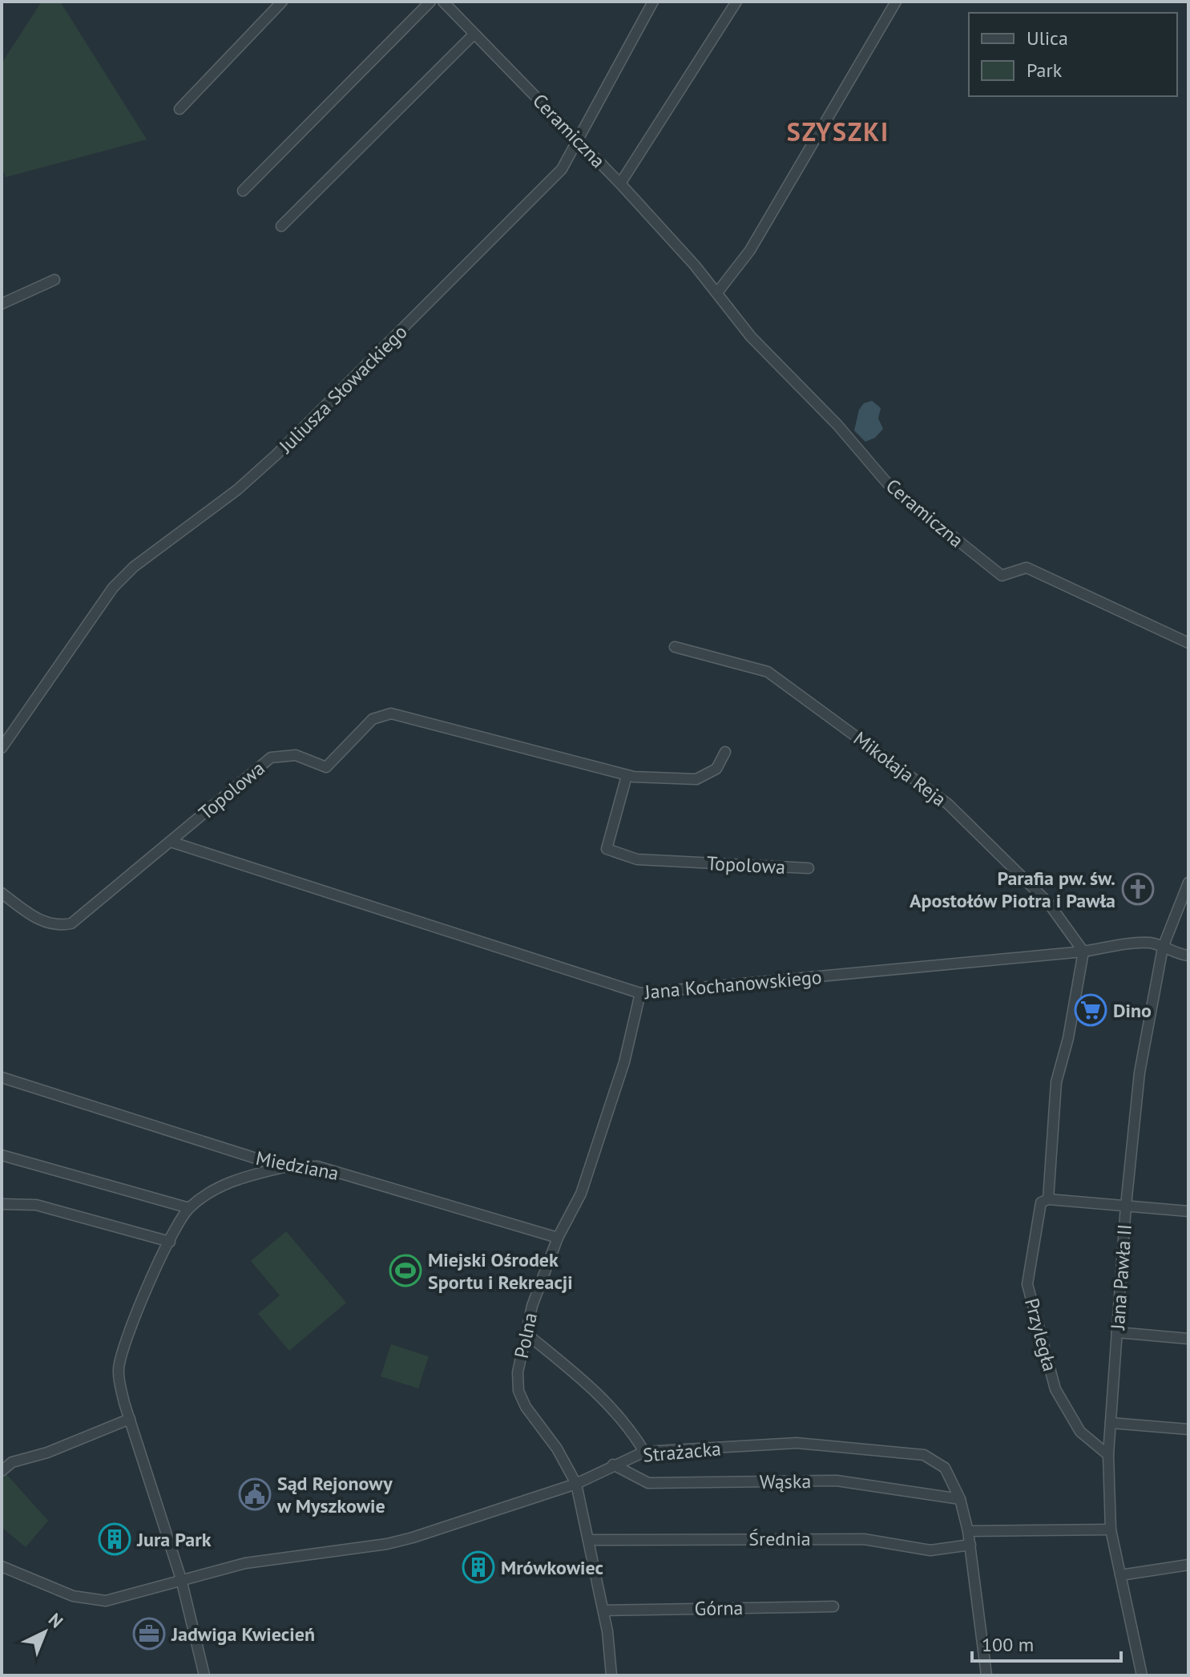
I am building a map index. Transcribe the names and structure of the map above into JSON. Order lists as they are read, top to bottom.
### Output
{
  "streets": {
    "street": [
      "Ceramiczna",
      "Juliusza Słowackiego",
      "Mikołaja Reja",
      "Topolowa",
      "Jana Kochanowskiego",
      "Miedziana",
      "Jana Pawła II",
      "Przyległa",
      "Polna",
      "Strażacka",
      "Wąska",
      "Średnia",
      "Górna"
    ]
  },
  "crossings": [
    ["Ceramiczna", "Juliusza Słowackiego"],
    ["Mikołaja Reja", "Jana Kochanowskiego"],
    ["Mikołaja Reja", "Przyległa"],
    ["Topolowa", "Jana Kochanowskiego"],
    ["Jana Kochanowskiego", "Jana Pawła II"],
    ["Jana Kochanowskiego", "Przyległa"],
    ["Jana Kochanowskiego", "Polna"],
    ["Miedziana", "Polna"],
    ["Jana Pawła II", "Przyległa"],
    ["Polna", "Strażacka"],
    ["Polna", "Średnia"],
    ["Polna", "Górna"],
    ["Strażacka", "Wąska"],
    ["Strażacka", "Średnia"]
  ],
  "districts": ["SZYSZKI"],
  "places": {
    "church": ["Parafia pw. św. Apostołów Piotra i Pawła"],
    "supermarket": ["Dino"],
    "sports": ["Miejski Ośrodek Sportu i Rekreacji"],
    "public building": ["Sąd Rejonowy w Myszkowie"],
    "building": ["Jura Park", "Mrówkowiec"],
    "office": ["Jadwiga Kwiecień"]
  },
  "legend": ["Ulica", "Park"],
  "scale_bar": "100 m",
  "north": "top right"
}
